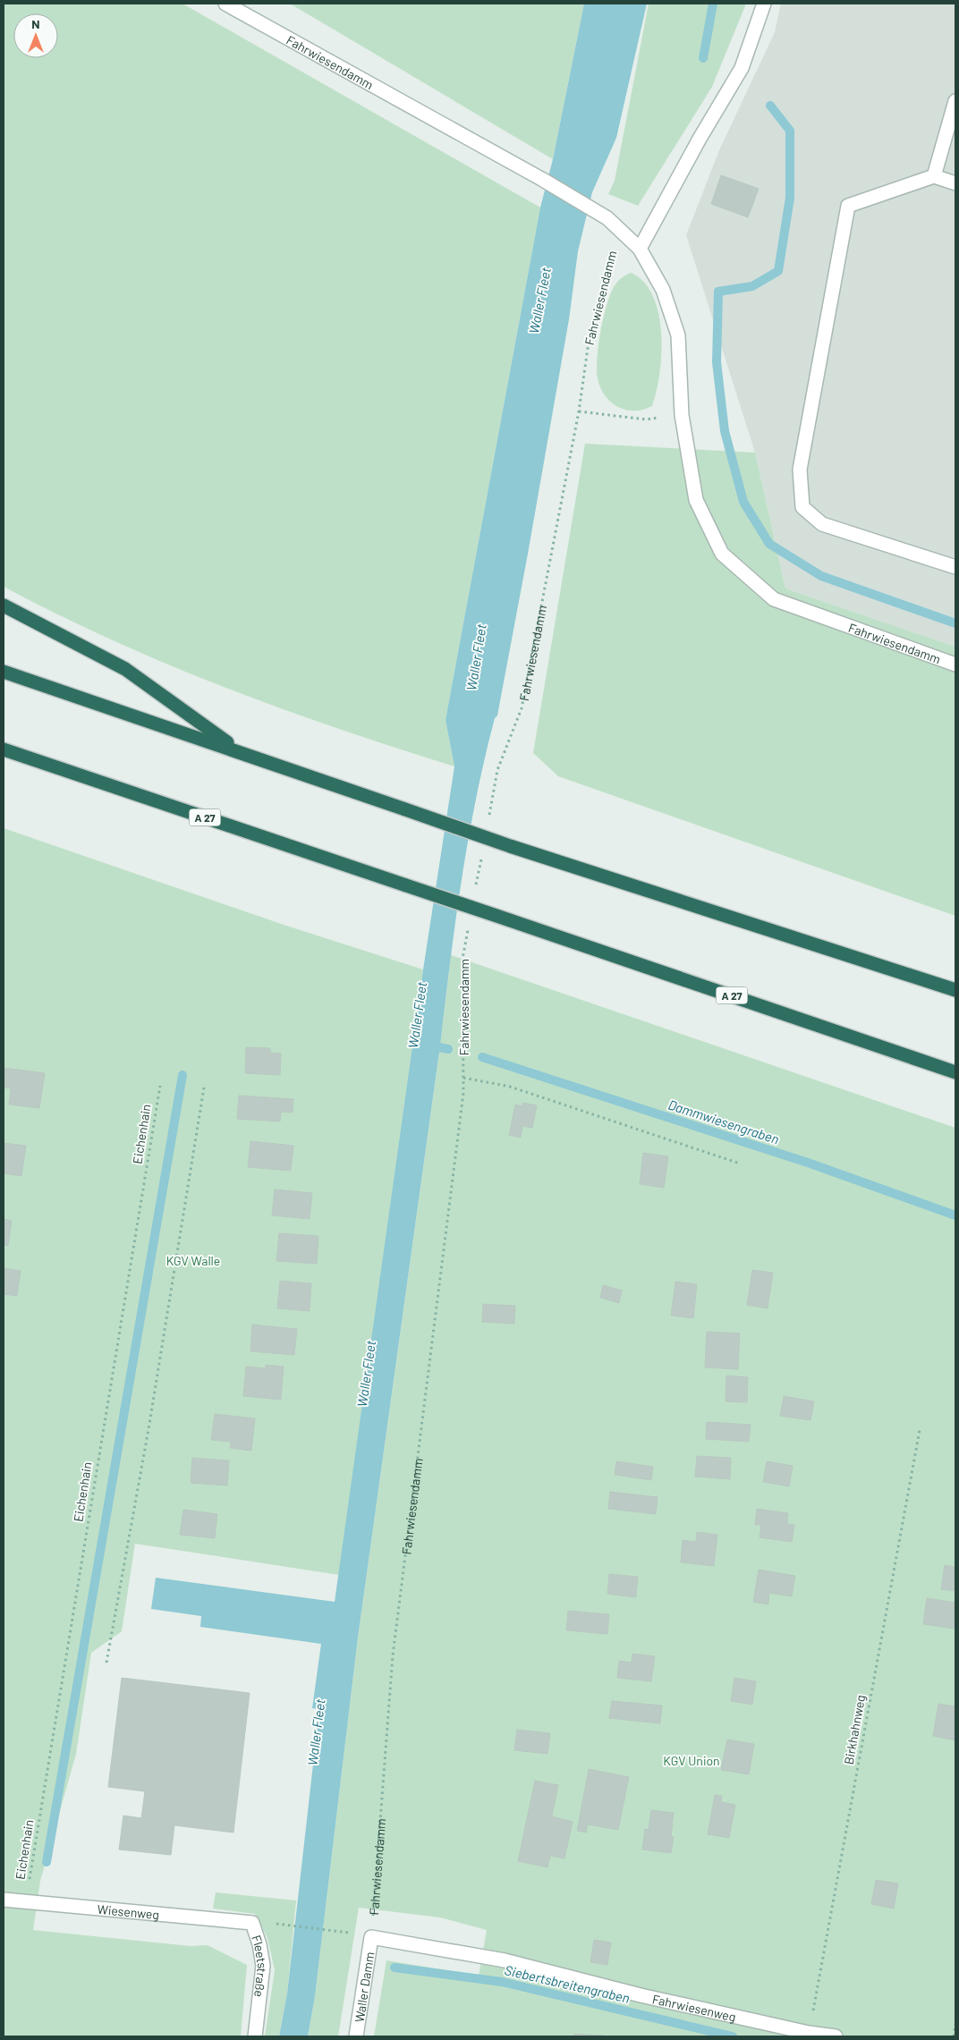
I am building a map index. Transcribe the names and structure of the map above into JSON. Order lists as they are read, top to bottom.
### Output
{
  "streets": {
    "highway": ["A 27"],
    "street": [
      "Fahrwiesendamm",
      "Wiesenweg",
      "Fleetstraße",
      "Waller Damm",
      "Fahrwiesenweg"
    ],
    "path": ["Eichenhain", "Birkhahnweg"]
  },
  "crossings": [
    ["Fahrwiesendamm", "Waller Damm"],
    ["Fahrwiesendamm", "Fahrwiesenweg"],
    ["Eichenhain", "Wiesenweg"],
    ["Birkhahnweg", "Fahrwiesenweg"],
    ["Wiesenweg", "Fleetstraße"],
    ["Waller Damm", "Fahrwiesenweg"]
  ],
  "water": ["Waller Fleet", "Dammwiesengraben", "Siebertsbreitengraben"],
  "parks": ["KGV Walle", "KGV Union"],
  "north": "top"
}
